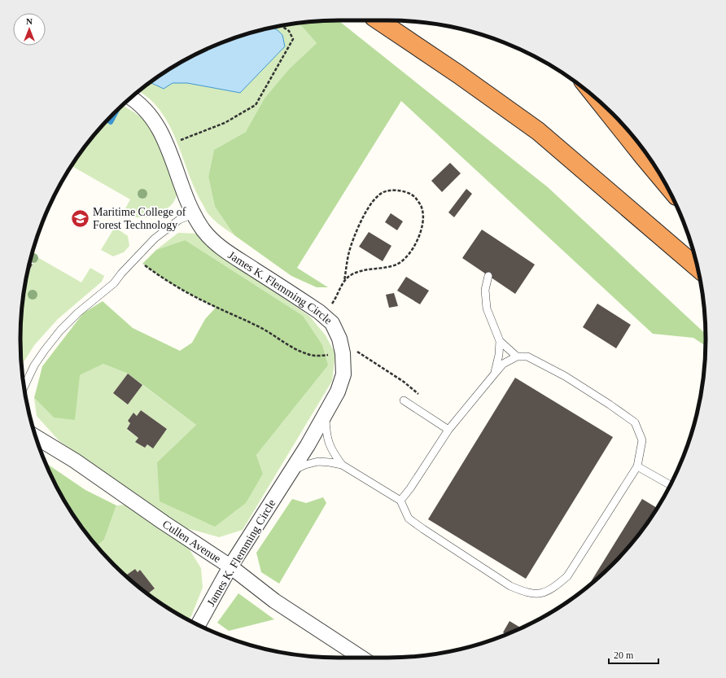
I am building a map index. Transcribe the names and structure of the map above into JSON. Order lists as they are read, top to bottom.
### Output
{
  "streets": {
    "street": ["James K. Flemming Circle", "Cullen Avenue"]
  },
  "crossings": [
    ["James K. Flemming Circle", "Cullen Avenue"]
  ],
  "places": {
    "school or university": ["Maritime College of Forest Technology"]
  },
  "scale_bar": "20 m",
  "north": "top"
}
